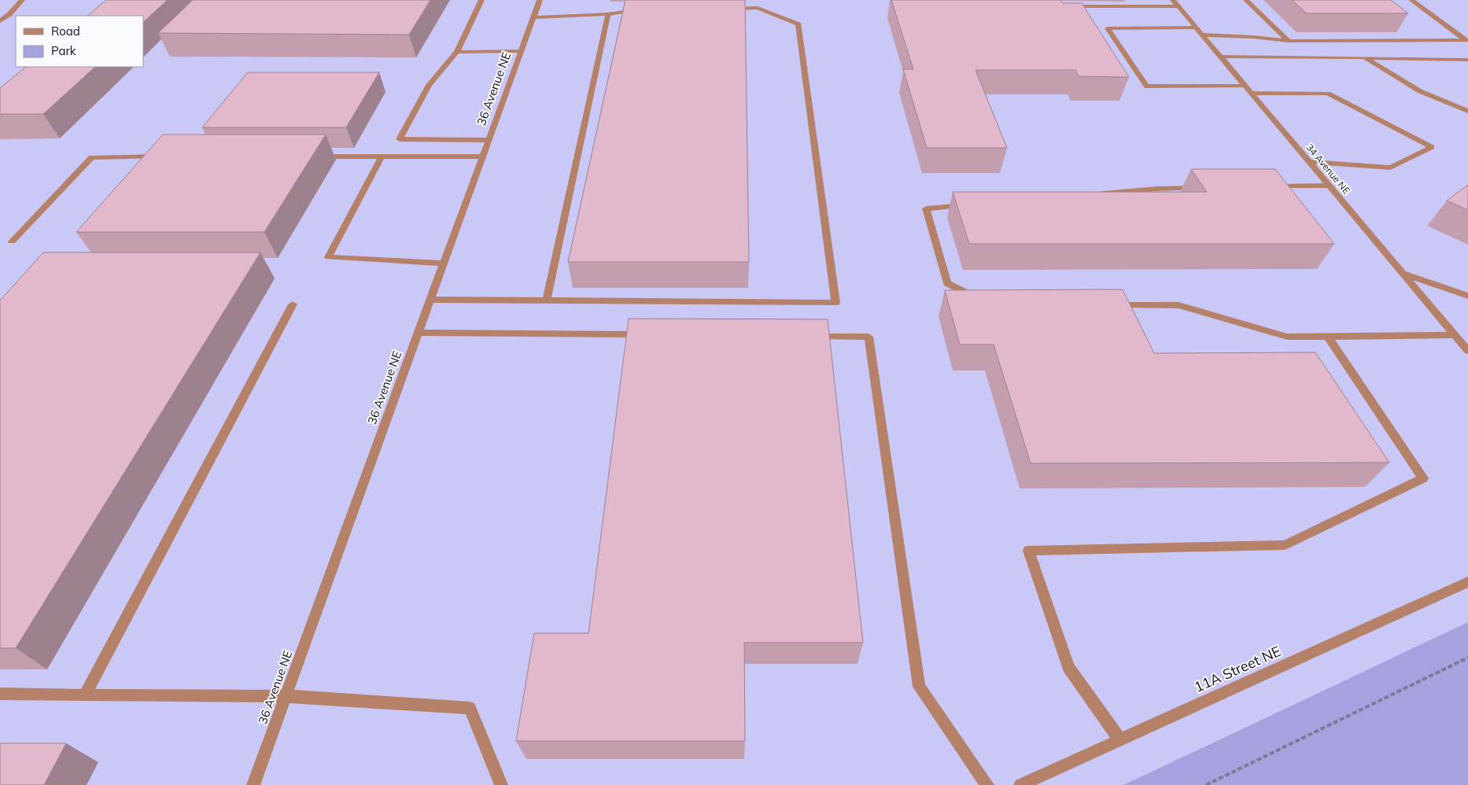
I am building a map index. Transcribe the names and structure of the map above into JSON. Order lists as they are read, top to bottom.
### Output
{
  "streets": {
    "street": ["36 Avenue NE", "34 Avenue NE", "11A Street NE"]
  },
  "legend": ["Road", "Park"]
}
